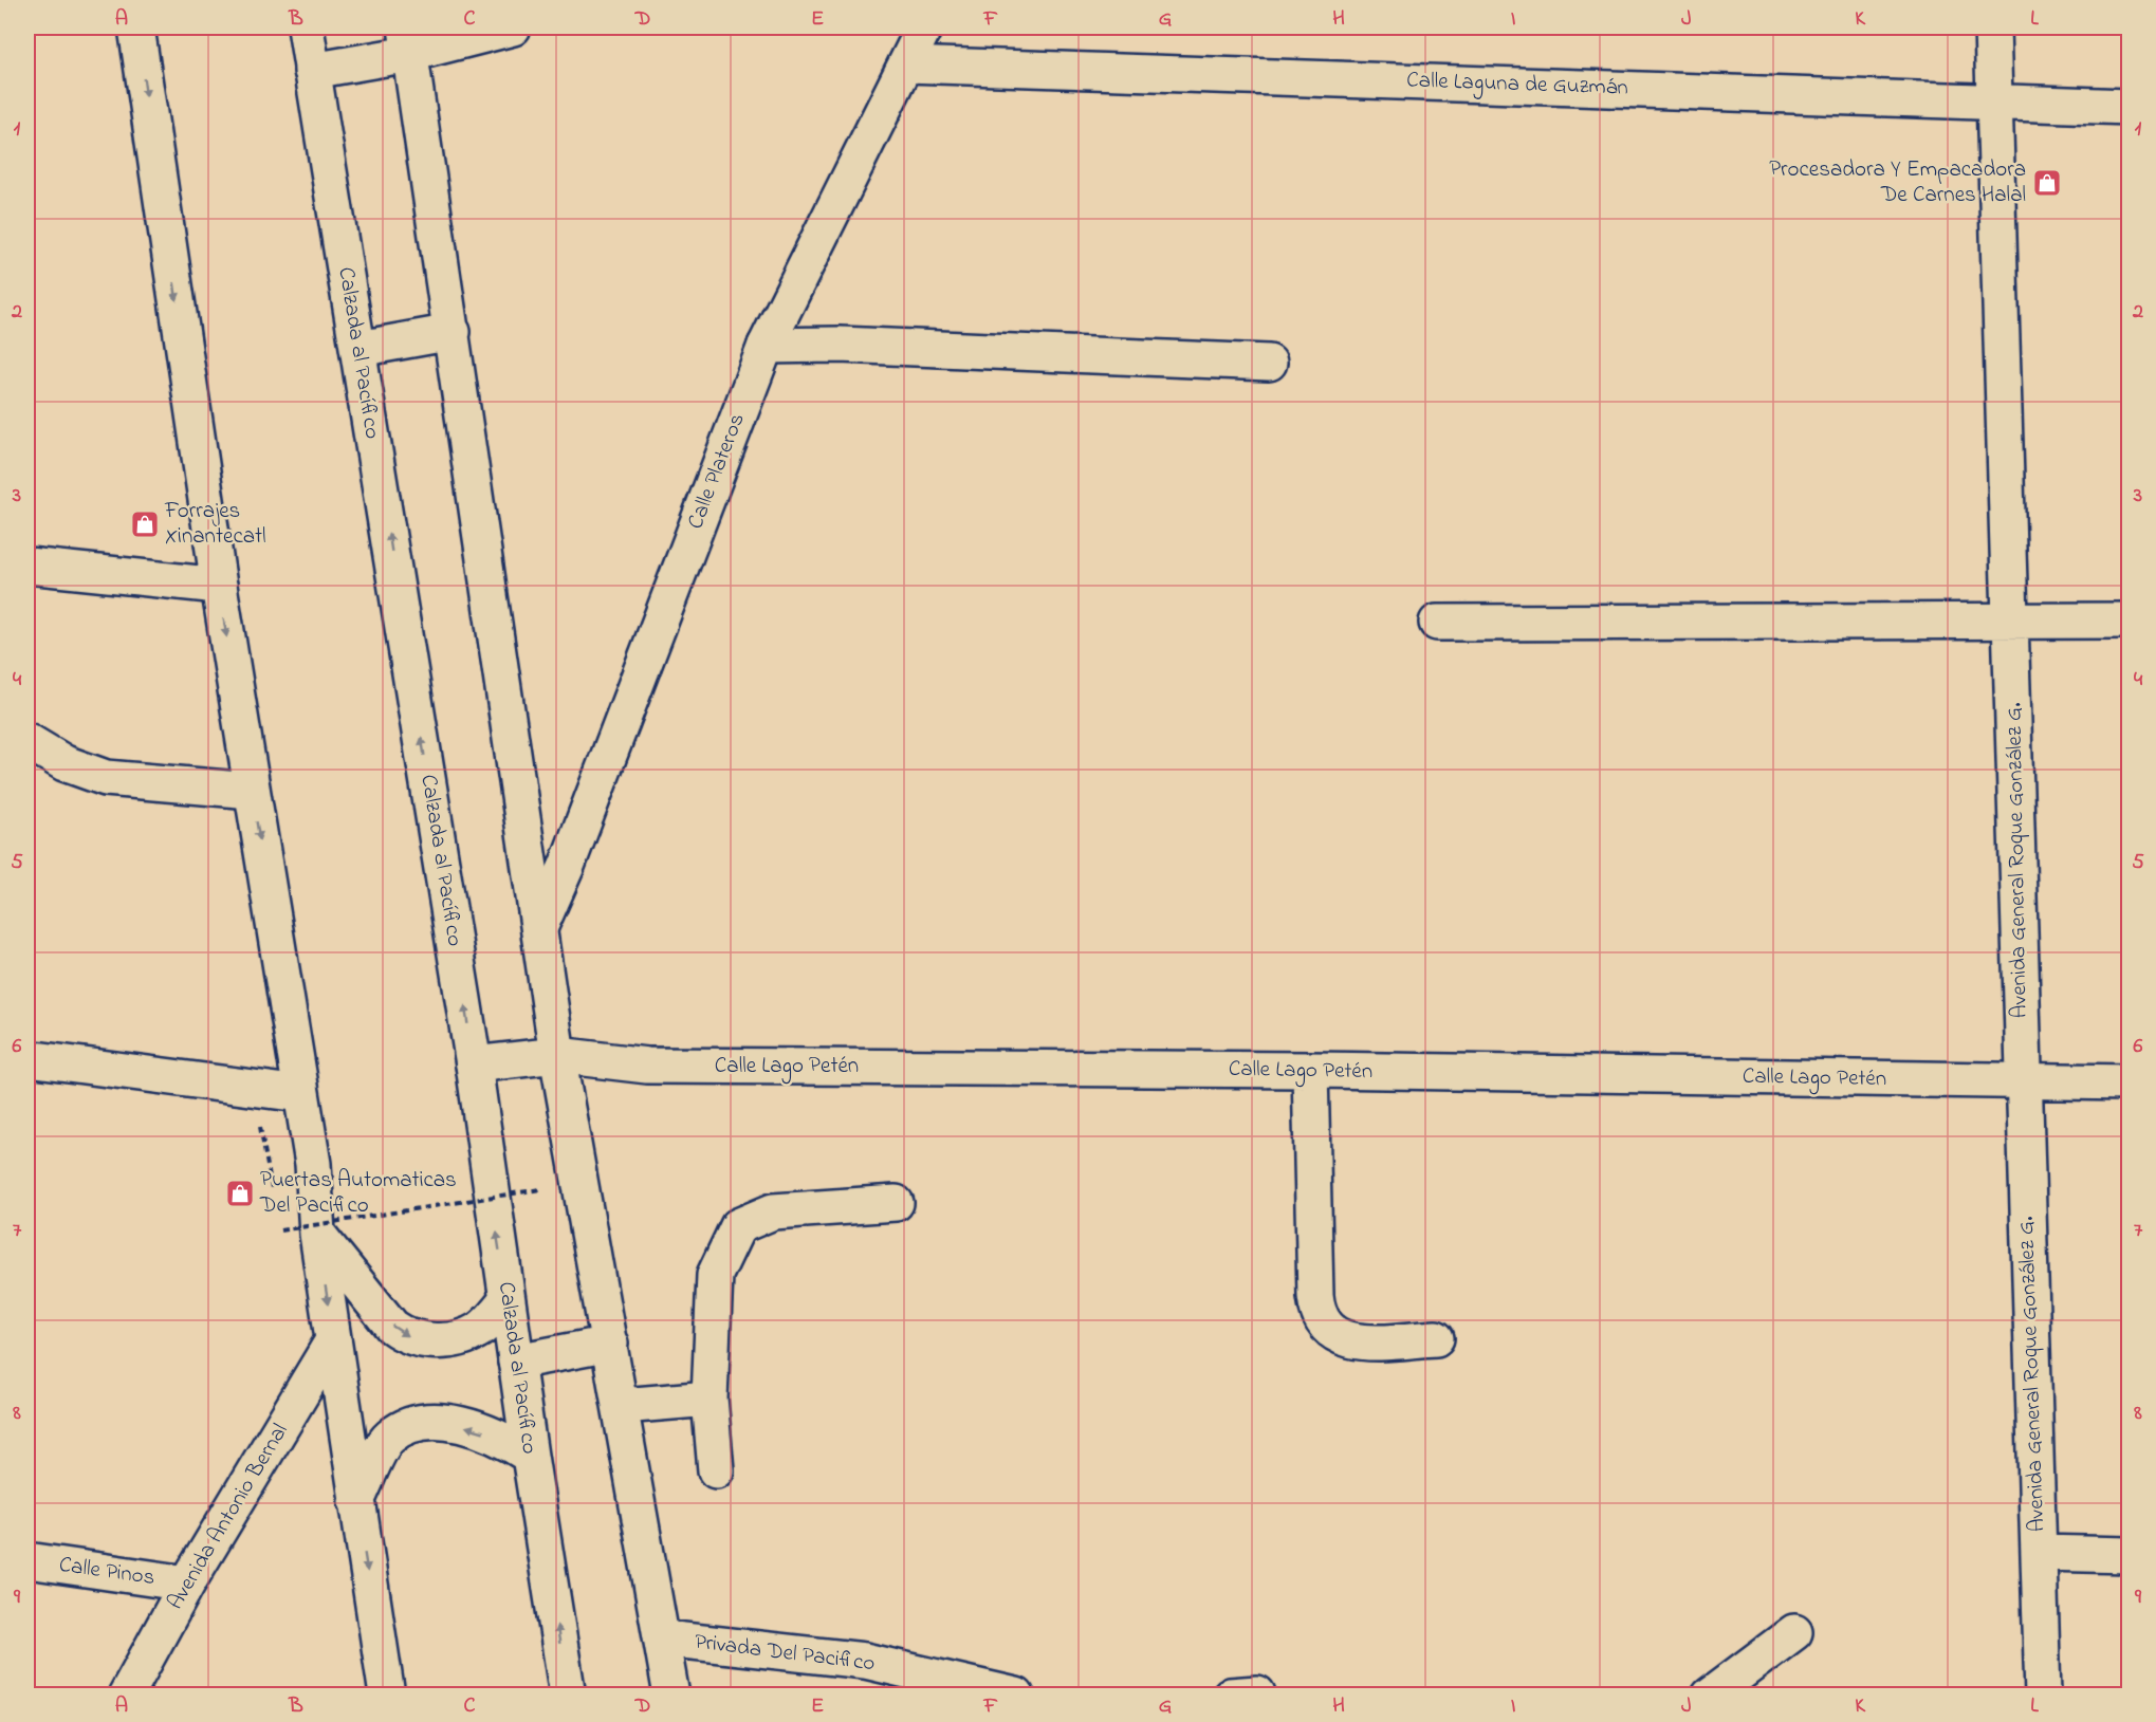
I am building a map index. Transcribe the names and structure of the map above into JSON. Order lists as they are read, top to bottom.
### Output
{
  "streets": {
    "street": [
      "Calle Laguna de Guzmán",
      "Calzada al Pacífico",
      "Calle Plateros",
      "Avenida General Roque González G.",
      "Calle Lago Petén",
      "Avenida Antonio Bernal",
      "Calle Pinos",
      "Privada Del Pacifico"
    ]
  },
  "crossings": [
    ["Calle Laguna de Guzmán", "Calle Plateros"],
    ["Calle Laguna de Guzmán", "Avenida General Roque González G."],
    ["Calzada al Pacífico", "Calle Lago Petén"],
    ["Avenida General Roque González G.", "Calle Lago Petén"],
    ["Avenida Antonio Bernal", "Calle Pinos"]
  ],
  "places": {
    "shop": ["Procesadora Y Empacadora De Carnes Halal", "Forrajes Xinantecatl", "Puertas Automaticas Del Pacifico"]
  },
  "grid": {
    "columns": [
      "A",
      "B",
      "C",
      "D",
      "E",
      "F",
      "G",
      "H",
      "I",
      "J",
      "K",
      "L"
    ],
    "rows": [
      "1",
      "2",
      "3",
      "4",
      "5",
      "6",
      "7",
      "8",
      "9"
    ]
  }
}
